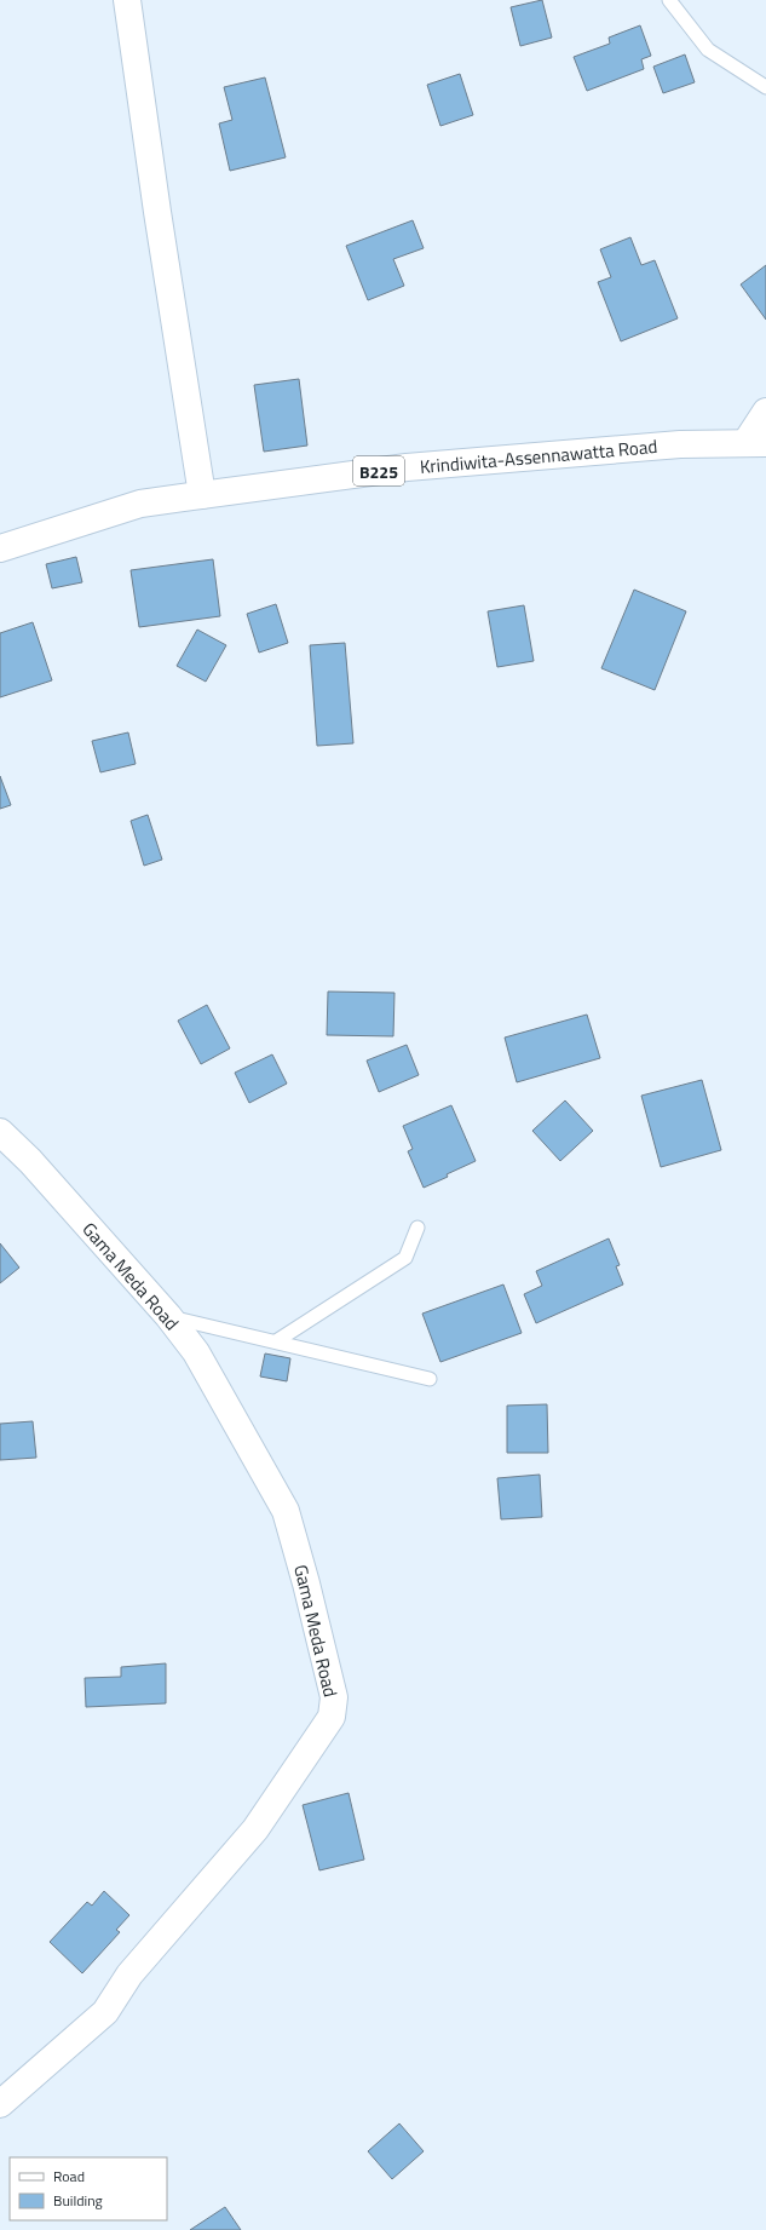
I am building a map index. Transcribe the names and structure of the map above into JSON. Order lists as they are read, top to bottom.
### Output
{
  "streets": {
    "street": ["Krindiwita-Assennawatta Road", "B225", "Gama Meda Road"]
  },
  "legend": ["Road", "Building"]
}
